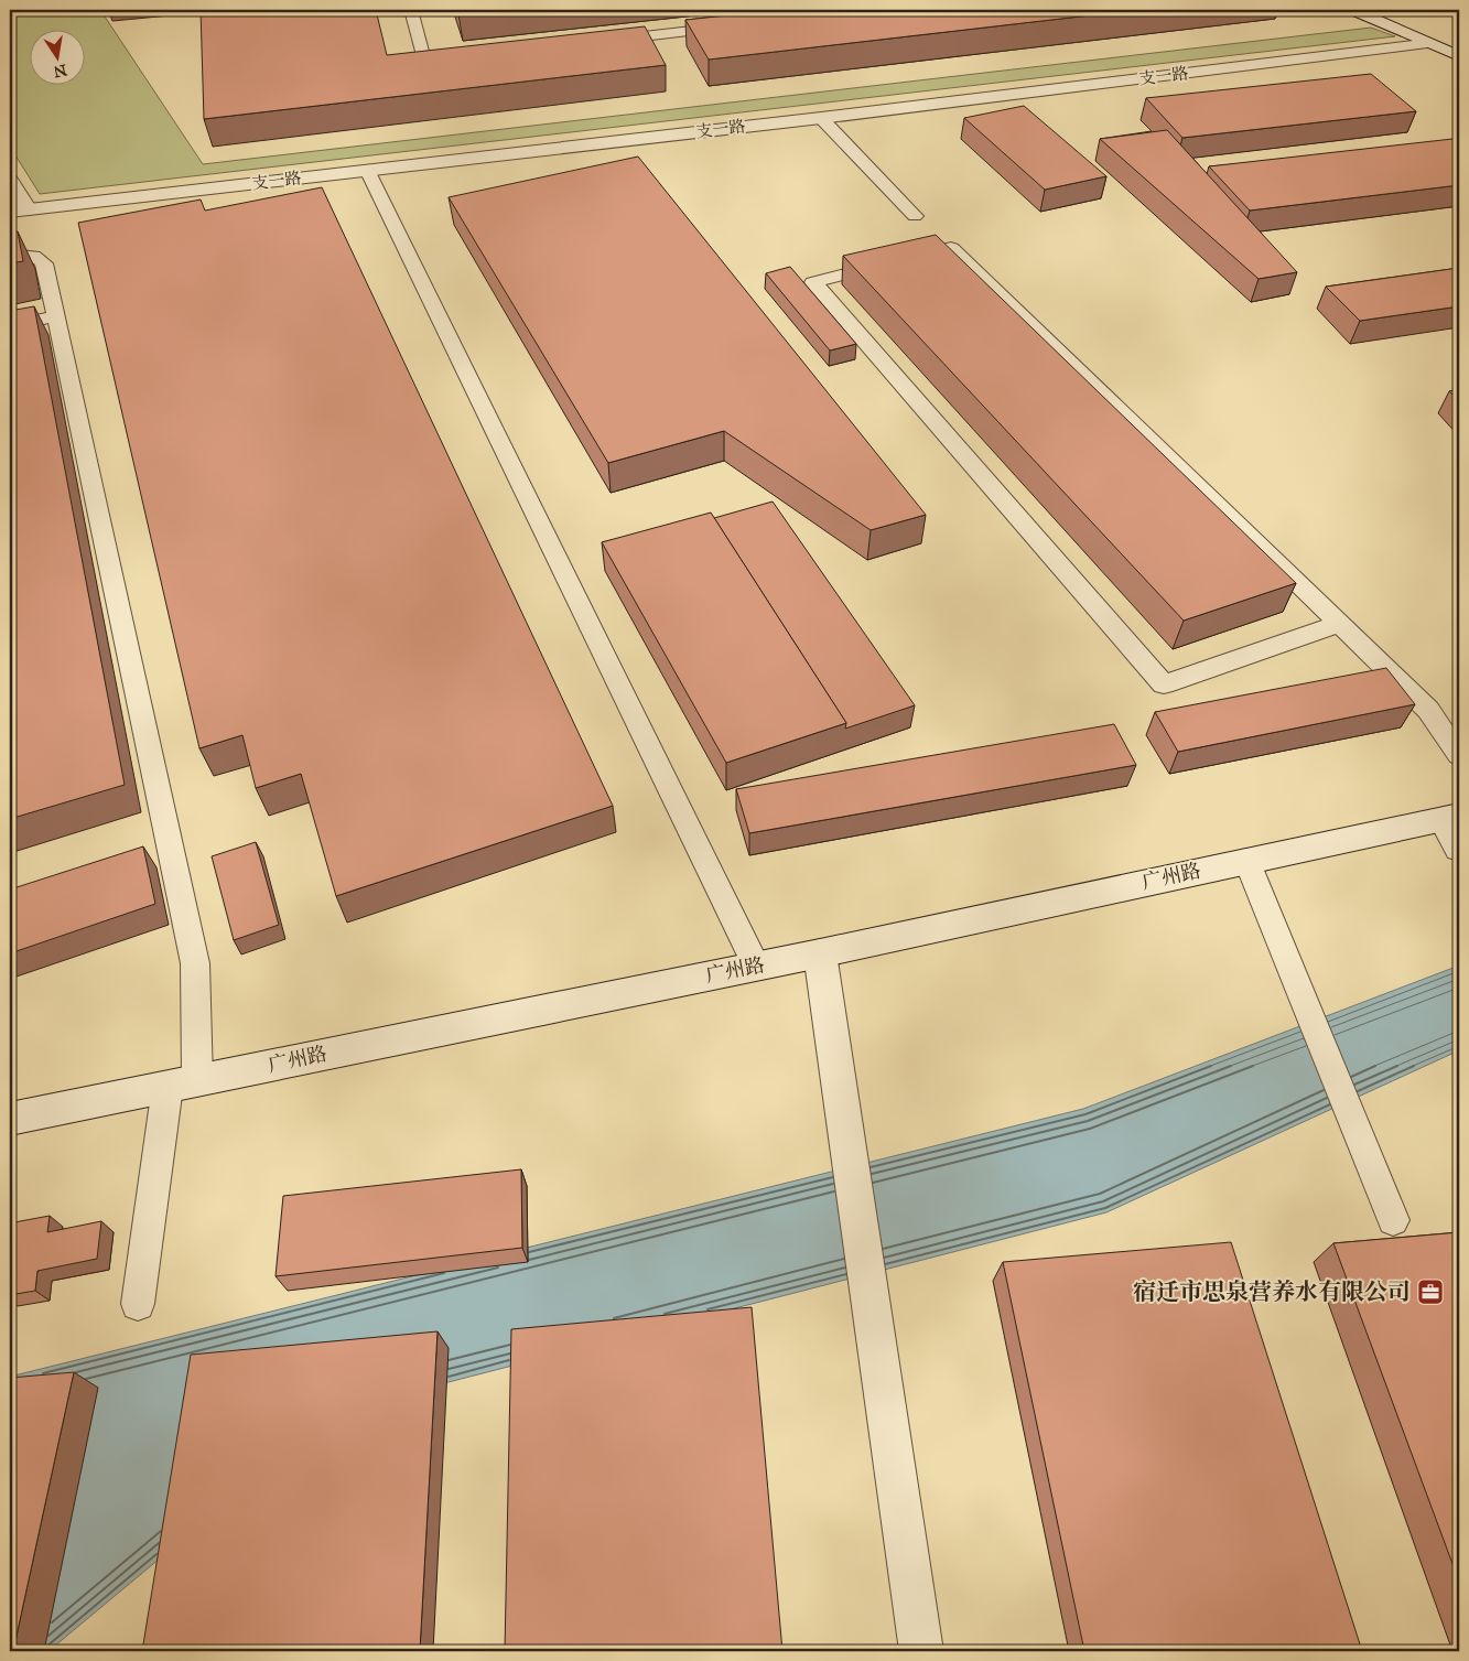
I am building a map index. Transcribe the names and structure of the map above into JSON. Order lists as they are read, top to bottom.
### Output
{
  "streets": {
    "street": ["支一路", "广州路"]
  },
  "places": {
    "office": ["宿迁市思泉营养水有限公司"]
  },
  "north": "bottom"
}
